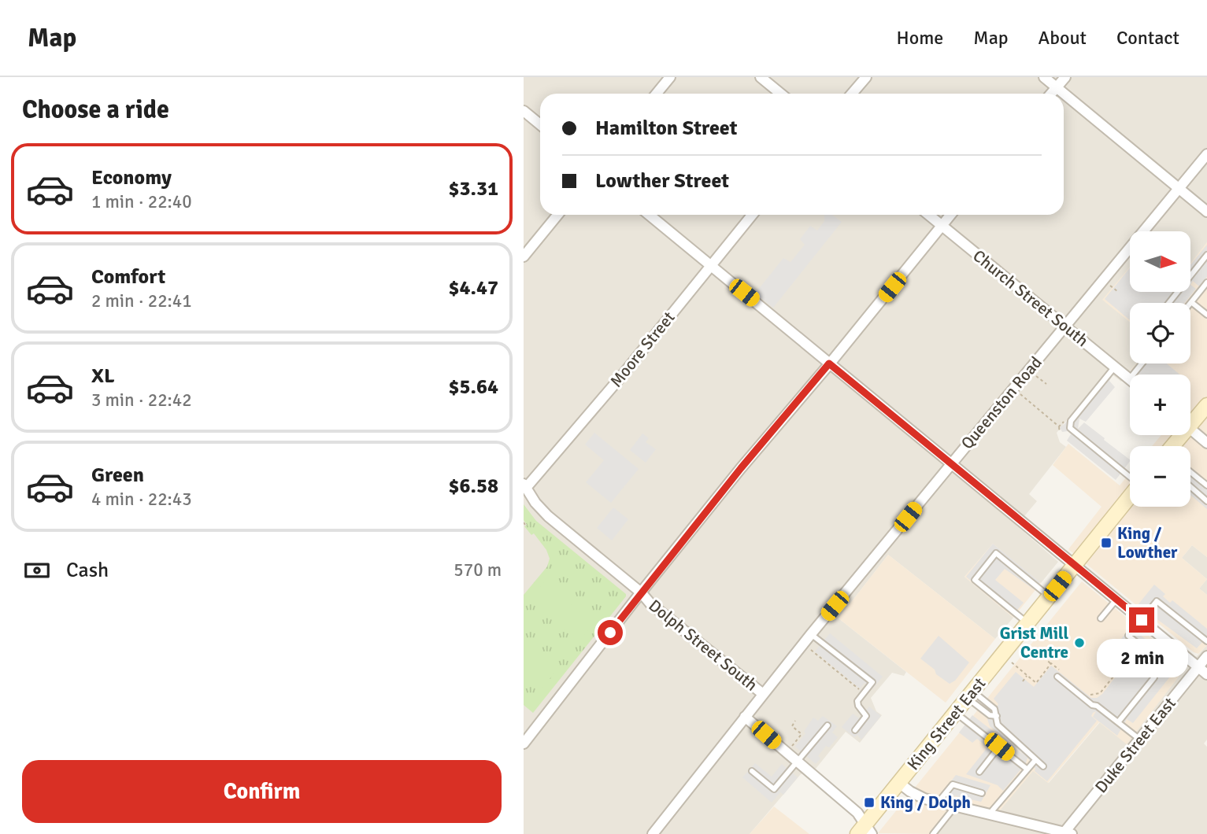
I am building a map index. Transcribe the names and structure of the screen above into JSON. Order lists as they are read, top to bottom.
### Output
{
  "streets": {
    "main road": ["King Street East"],
    "street": [
      "Church Street South",
      "Moore Street",
      "Queenston Road",
      "Dolph Street South",
      "Duke Street East"
    ]
  },
  "crossings": [
    ["Church Street South", "Queenston Road"],
    ["Moore Street", "Dolph Street South"],
    ["Queenston Road", "Dolph Street South"]
  ],
  "places": {
    "transit": ["King / Lowther", "King / Dolph"],
    "other": ["Grist Mill Centre"]
  },
  "north": "right",
  "page": {
    "header": "Map",
    "nav": [
      "Home",
      "Map",
      "About",
      "Contact"
    ],
    "heading": "Choose a ride",
    "banner": ["Hamilton Street", "Lowther Street"],
    "list": [
      {
        "name": "Economy",
        "note": "1 min · 22:40",
        "value": "$3.31"
      },
      {
        "name": "Comfort",
        "note": "2 min · 22:41",
        "value": "$4.47"
      },
      {
        "name": "XL",
        "note": "3 min · 22:42",
        "value": "$5.64"
      },
      {
        "name": "Green",
        "note": "4 min · 22:43",
        "value": "$6.58"
      }
    ],
    "map_buttons": ["+", "−"],
    "pay": ["Cash", "570 m"],
    "bubble": "2 min",
    "buttons": "Confirm"
  }
}
